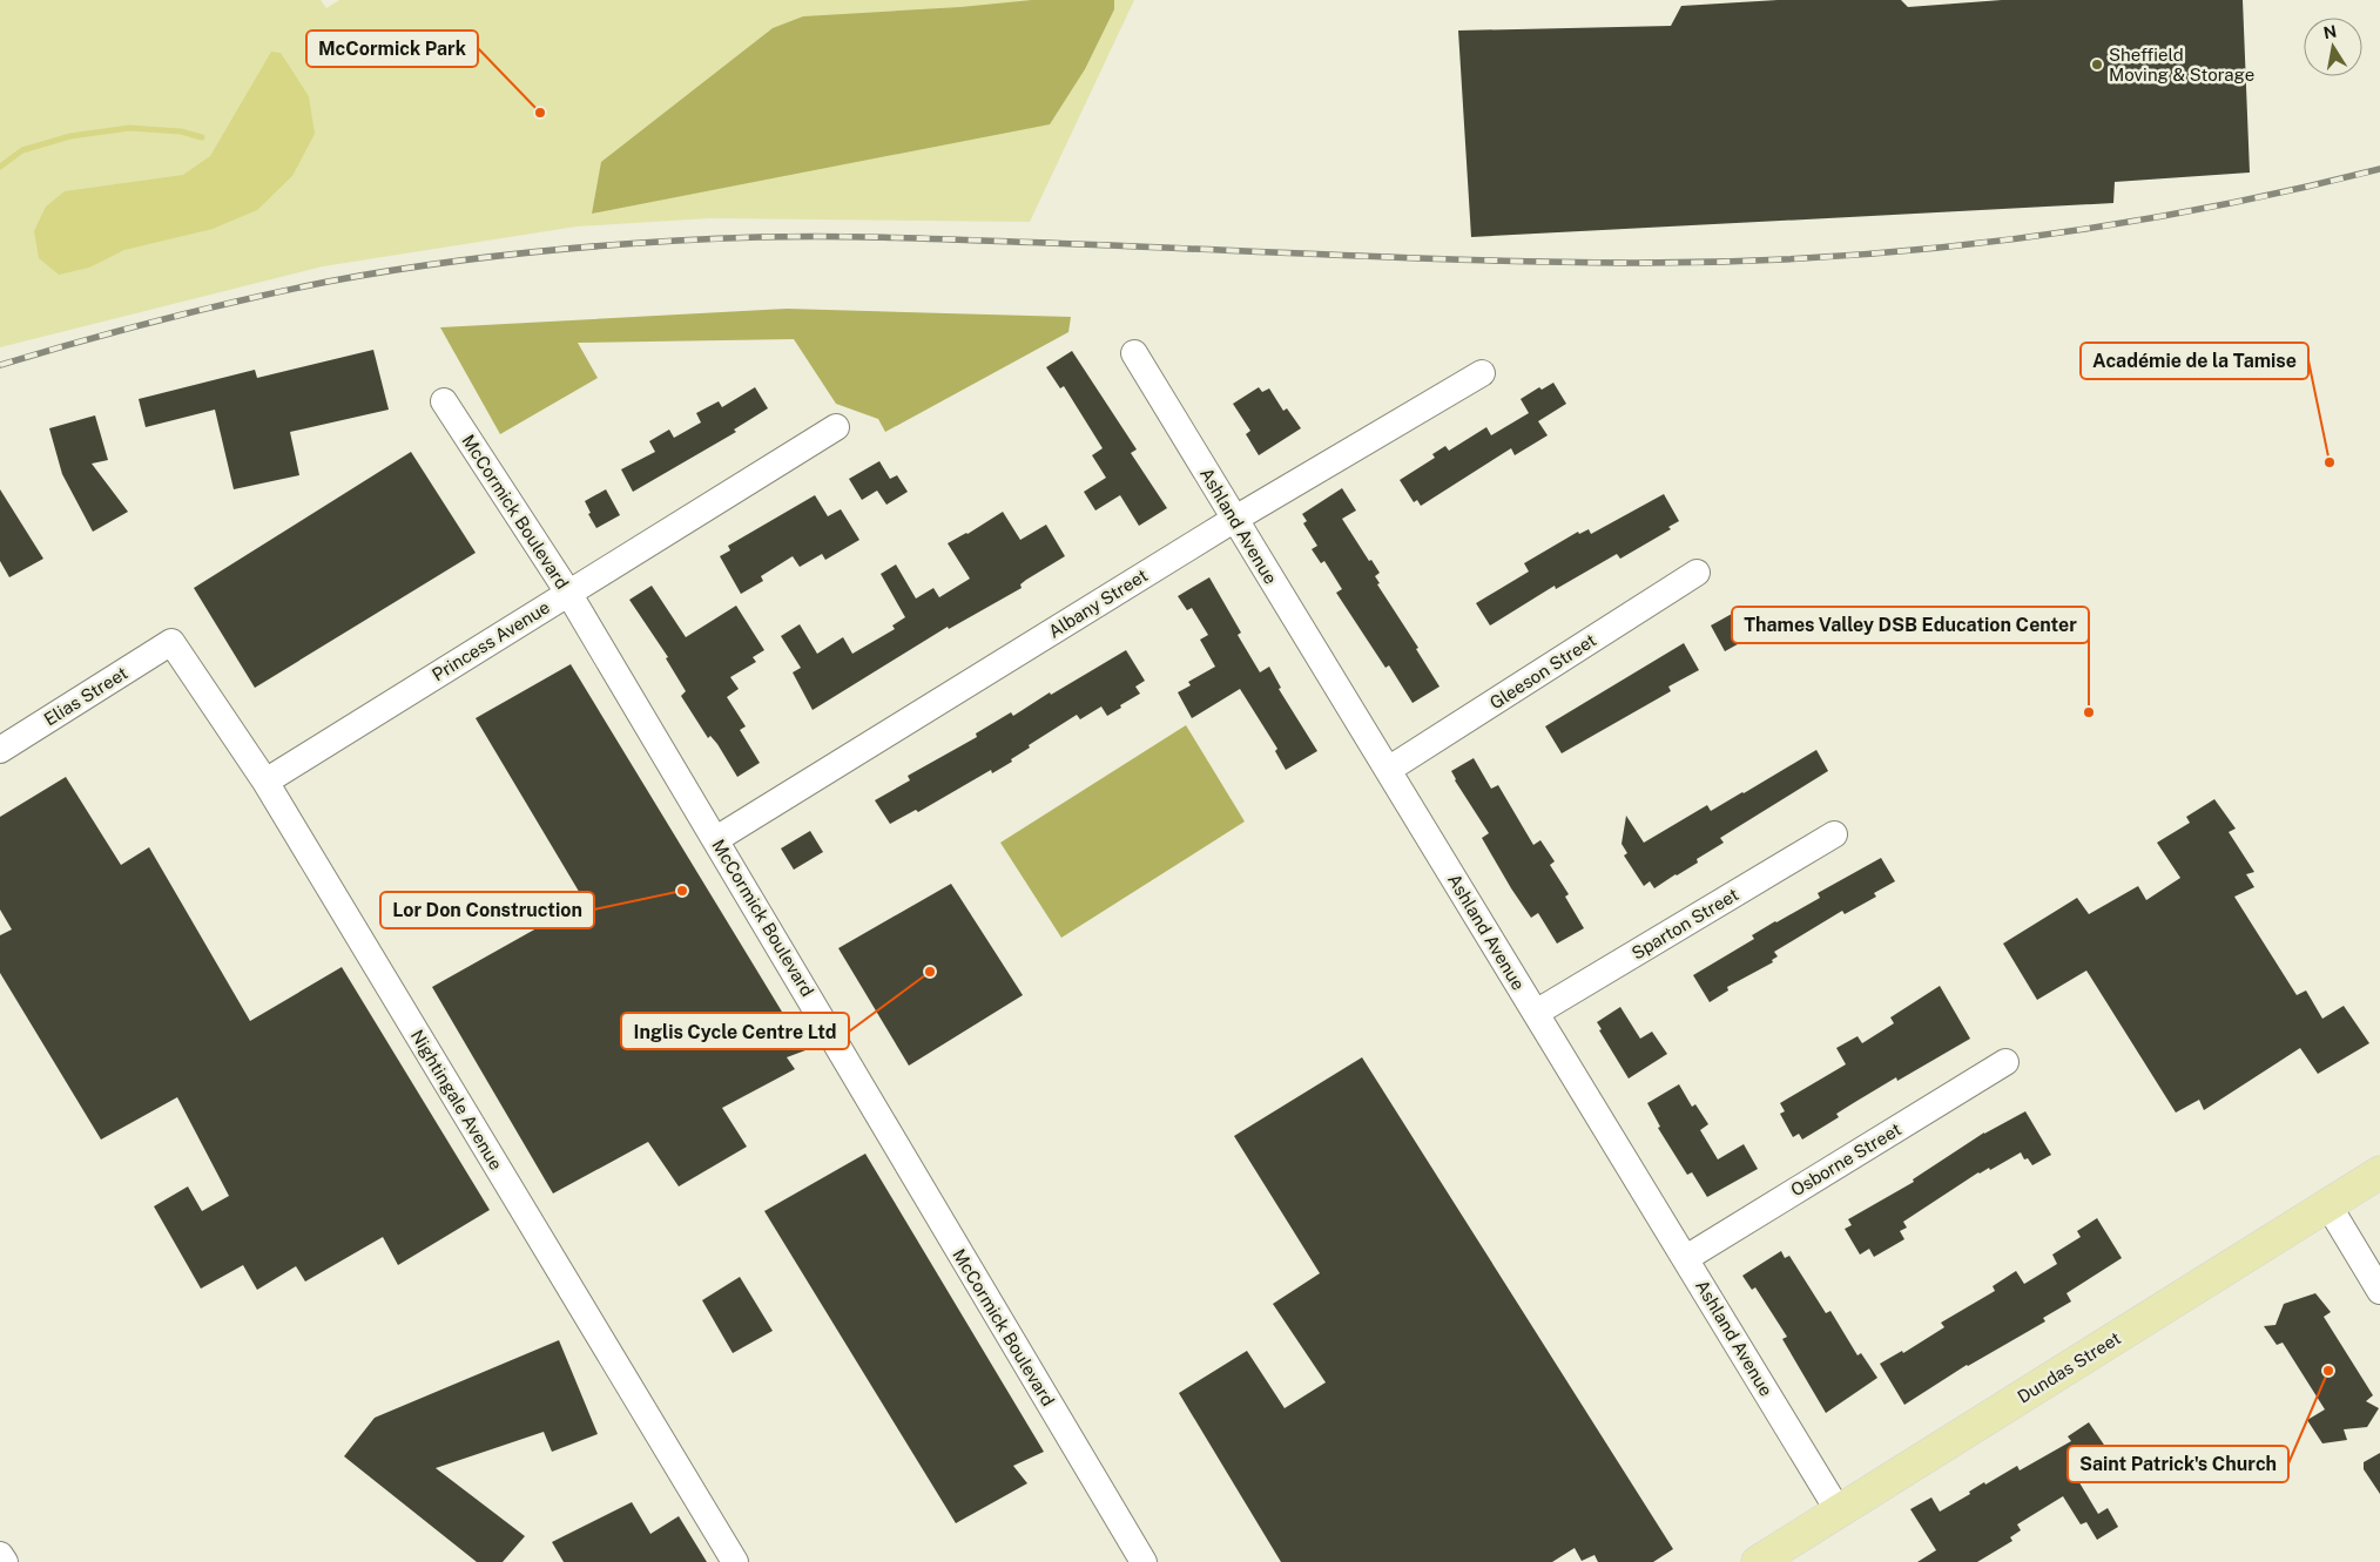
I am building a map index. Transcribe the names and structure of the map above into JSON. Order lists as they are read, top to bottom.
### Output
{
  "streets": {
    "main road": ["Dundas Street"],
    "street": [
      "McCormick Boulevard",
      "Ashland Avenue",
      "Albany Street",
      "Princess Avenue",
      "Gleeson Street",
      "Elias Street",
      "Sparton Street",
      "Nightingale Avenue",
      "Osborne Street"
    ]
  },
  "crossings": [
    ["McCormick Boulevard", "Albany Street"],
    ["McCormick Boulevard", "Princess Avenue"],
    ["Ashland Avenue", "Albany Street"],
    ["Ashland Avenue", "Gleeson Street"],
    ["Ashland Avenue", "Sparton Street"],
    ["Ashland Avenue", "Osborne Street"],
    ["Ashland Avenue", "Dundas Street"],
    ["Princess Avenue", "Nightingale Avenue"],
    ["Elias Street", "Nightingale Avenue"]
  ],
  "places": [
    "Sheffield Moving & Storage",
    "McCormick Park",
    "Académie de la Tamise",
    "Thames Valley DSB Education Center",
    "Lor Don Construction",
    "Inglis Cycle Centre Ltd",
    "Saint Patrick's Church"
  ],
  "north": "top"
}
